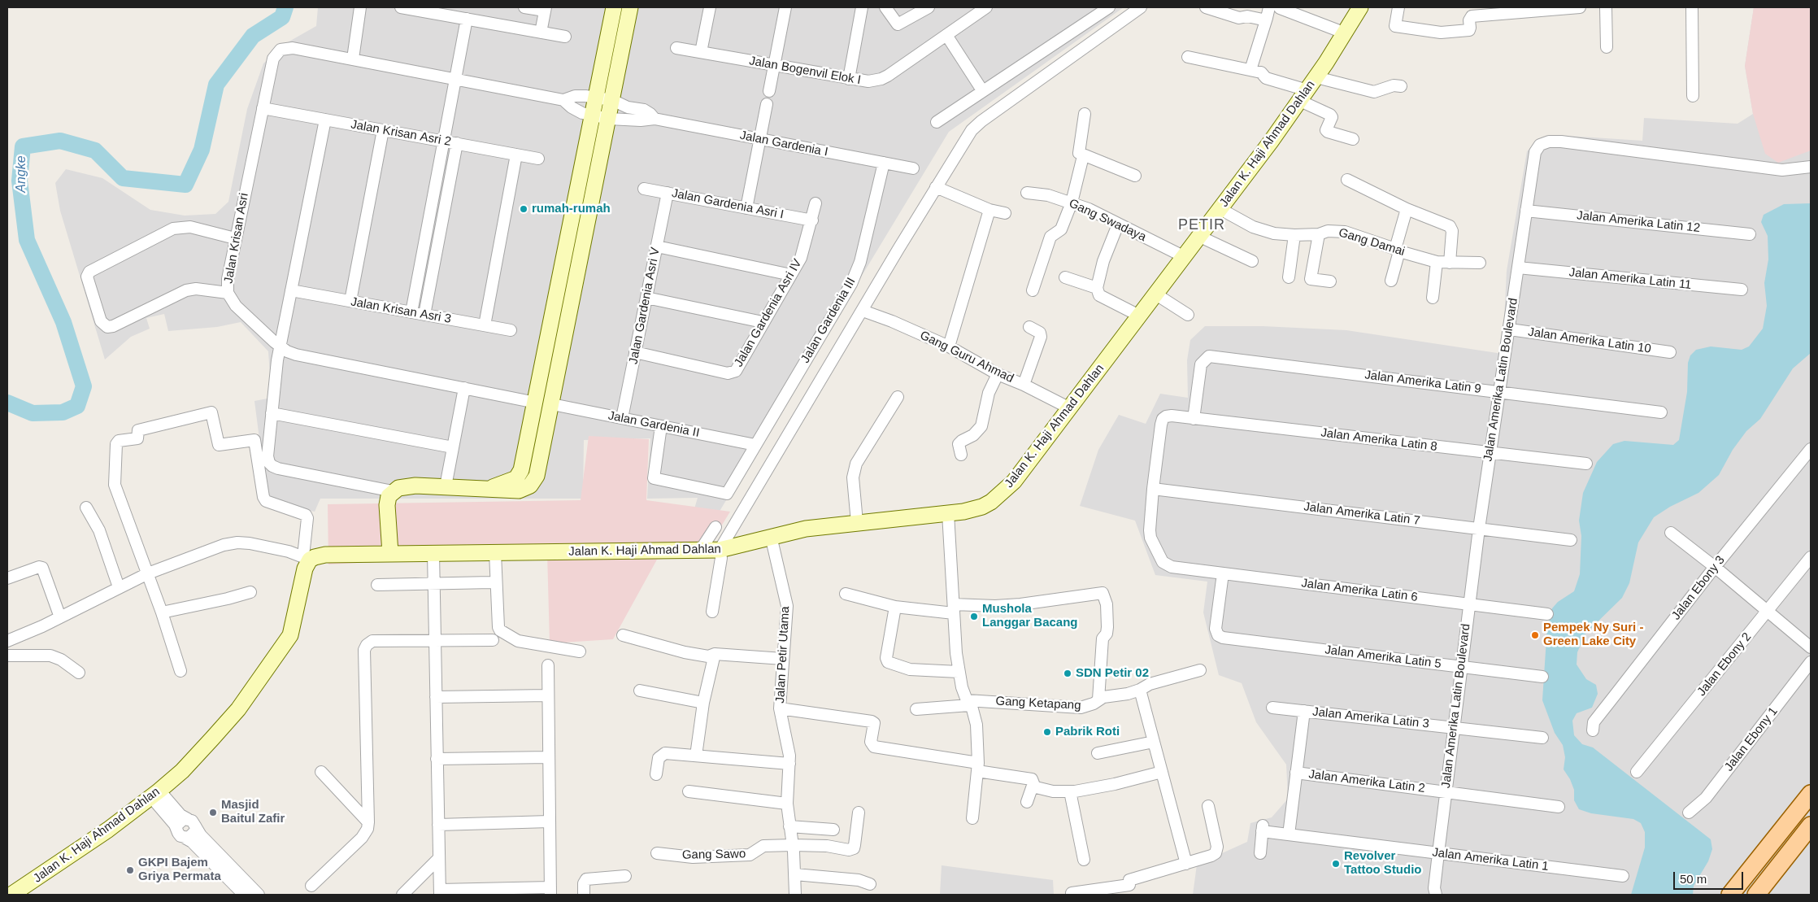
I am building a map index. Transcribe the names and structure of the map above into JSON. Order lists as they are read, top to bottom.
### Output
{
  "streets": {
    "main road": ["Jalan K. Haji Ahmad Dahlan"],
    "street": [
      "Jalan Bogenvil Elok I",
      "Jalan Krisan Asri 2",
      "Jalan Gardenia I",
      "Jalan Gardenia Asri I",
      "Gang Swadaya",
      "Jalan Amerika Latin 12",
      "Jalan Krisan Asri",
      "Gang Damai",
      "Jalan Amerika Latin 11",
      "Jalan Gardenia Asri V",
      "Jalan Krisan Asri 3",
      "Jalan Gardenia Asri IV",
      "Jalan Gardenia III",
      "Jalan Amerika Latin 10",
      "Gang Guru Ahmad",
      "Jalan Amerika Latin Boulevard",
      "Jalan Amerika Latin 9",
      "Jalan Gardenia II",
      "Jalan Amerika Latin 8",
      "Jalan Amerika Latin 7",
      "Jalan Ebony 3",
      "Jalan Amerika Latin 6",
      "Jalan Petir Utama",
      "Jalan Amerika Latin 5",
      "Jalan Ebony 2",
      "Gang Ketapang",
      "Jalan Amerika Latin 3",
      "Jalan Ebony 1",
      "Jalan Amerika Latin 2",
      "Gang Sawo",
      "Jalan Amerika Latin 1"
    ]
  },
  "crossings": [
    ["Jalan Krisan Asri 2", "Jalan Krisan Asri"],
    ["Jalan Gardenia I", "Jalan Krisan Asri"],
    ["Jalan Gardenia I", "Jalan Gardenia III"],
    ["Jalan K. Haji Ahmad Dahlan", "Gang Swadaya"],
    ["Jalan K. Haji Ahmad Dahlan", "Gang Damai"],
    ["Jalan K. Haji Ahmad Dahlan", "Gang Guru Ahmad"],
    ["Jalan K. Haji Ahmad Dahlan", "Jalan Petir Utama"],
    ["Jalan Gardenia Asri I", "Jalan Gardenia Asri V"],
    ["Jalan Gardenia Asri I", "Jalan Gardenia Asri IV"],
    ["Jalan Amerika Latin 12", "Jalan Amerika Latin Boulevard"],
    ["Jalan Amerika Latin 11", "Jalan Amerika Latin Boulevard"],
    ["Jalan Gardenia Asri V", "Jalan Gardenia Asri IV"],
    ["Jalan Gardenia Asri V", "Jalan Gardenia II"],
    ["Jalan Gardenia III", "Jalan Gardenia II"],
    ["Jalan Amerika Latin 10", "Jalan Amerika Latin Boulevard"],
    ["Jalan Amerika Latin Boulevard", "Jalan Amerika Latin 9"],
    ["Jalan Amerika Latin Boulevard", "Jalan Amerika Latin 8"],
    ["Jalan Amerika Latin Boulevard", "Jalan Amerika Latin 7"],
    ["Jalan Amerika Latin Boulevard", "Jalan Amerika Latin 6"],
    ["Jalan Amerika Latin Boulevard", "Jalan Amerika Latin 5"],
    ["Jalan Amerika Latin Boulevard", "Jalan Amerika Latin 3"],
    ["Jalan Amerika Latin Boulevard", "Jalan Amerika Latin 2"],
    ["Jalan Amerika Latin Boulevard", "Jalan Amerika Latin 1"],
    ["Jalan Amerika Latin 9", "Jalan Amerika Latin 8"],
    ["Jalan Amerika Latin 8", "Jalan Amerika Latin 7"],
    ["Jalan Amerika Latin 8", "Jalan Amerika Latin 6"],
    ["Jalan Amerika Latin 7", "Jalan Amerika Latin 6"],
    ["Jalan Amerika Latin 6", "Jalan Amerika Latin 5"],
    ["Jalan Petir Utama", "Gang Sawo"]
  ],
  "districts": ["PETIR"],
  "water": ["Angke"],
  "places": [
    "rumah-rumah",
    "Mushola Langgar Bacang",
    "Pempek Ny Suri - Green Lake City",
    "SDN Petir 02",
    "Pabrik Roti",
    "Masjid Baitul Zafir",
    "Revolver Tattoo Studio",
    "GKPI Bajem Griya Permata"
  ],
  "scale_bar": "50 m"
}
